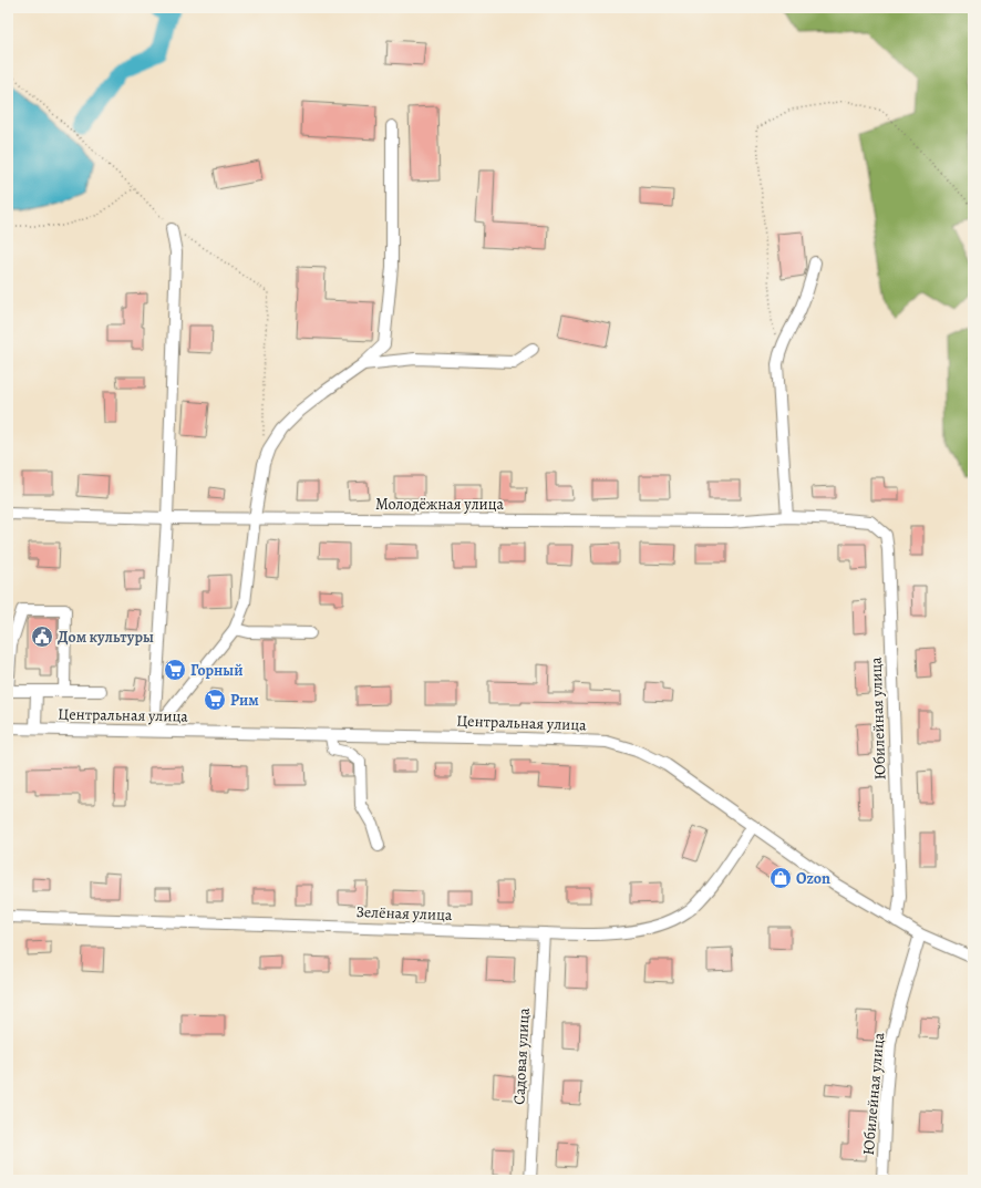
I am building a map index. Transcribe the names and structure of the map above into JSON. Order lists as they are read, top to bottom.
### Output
{
  "streets": {
    "street": [
      "Молодёжная улица",
      "Центральная улица",
      "Юбилейная улица",
      "Зелёная улица",
      "Садовая улица"
    ]
  },
  "crossings": [
    ["Молодёжная улица", "Юбилейная улица"],
    ["Центральная улица", "Юбилейная улица"],
    ["Центральная улица", "Зелёная улица"],
    ["Зелёная улица", "Садовая улица"]
  ],
  "places": {
    "public building": ["Дом культуры"],
    "supermarket": ["Горный", "Рим"],
    "shop": ["Ozon"]
  }
}
